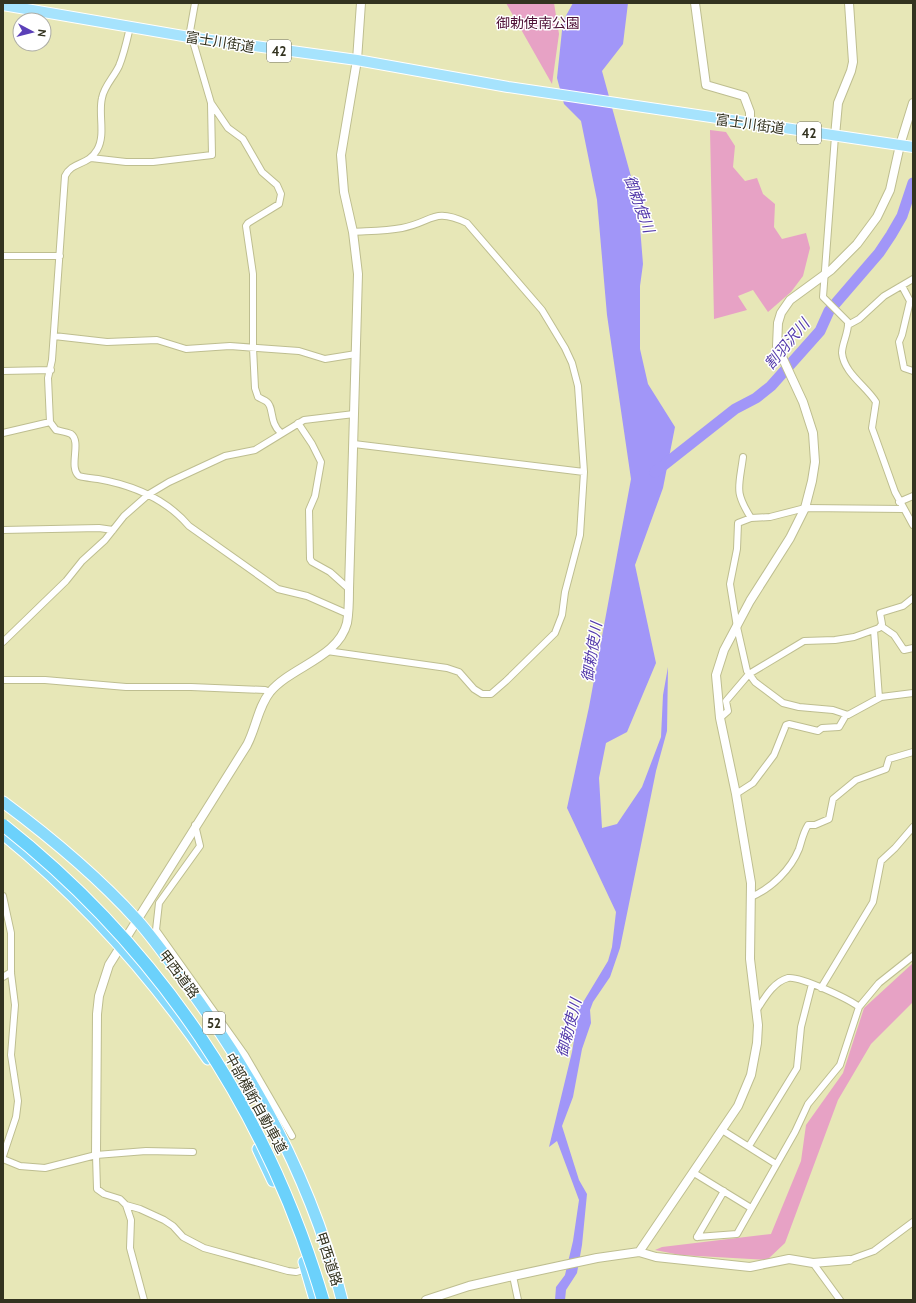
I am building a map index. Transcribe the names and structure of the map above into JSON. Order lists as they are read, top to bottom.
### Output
{
  "streets": {
    "highway": ["甲西道路", "52", "中部横断自動車道"],
    "main road": ["富士川街道", "42"]
  },
  "water": ["御勅使川", "割羽沢川"],
  "parks": ["御勅使南公園"],
  "north": "right"
}
